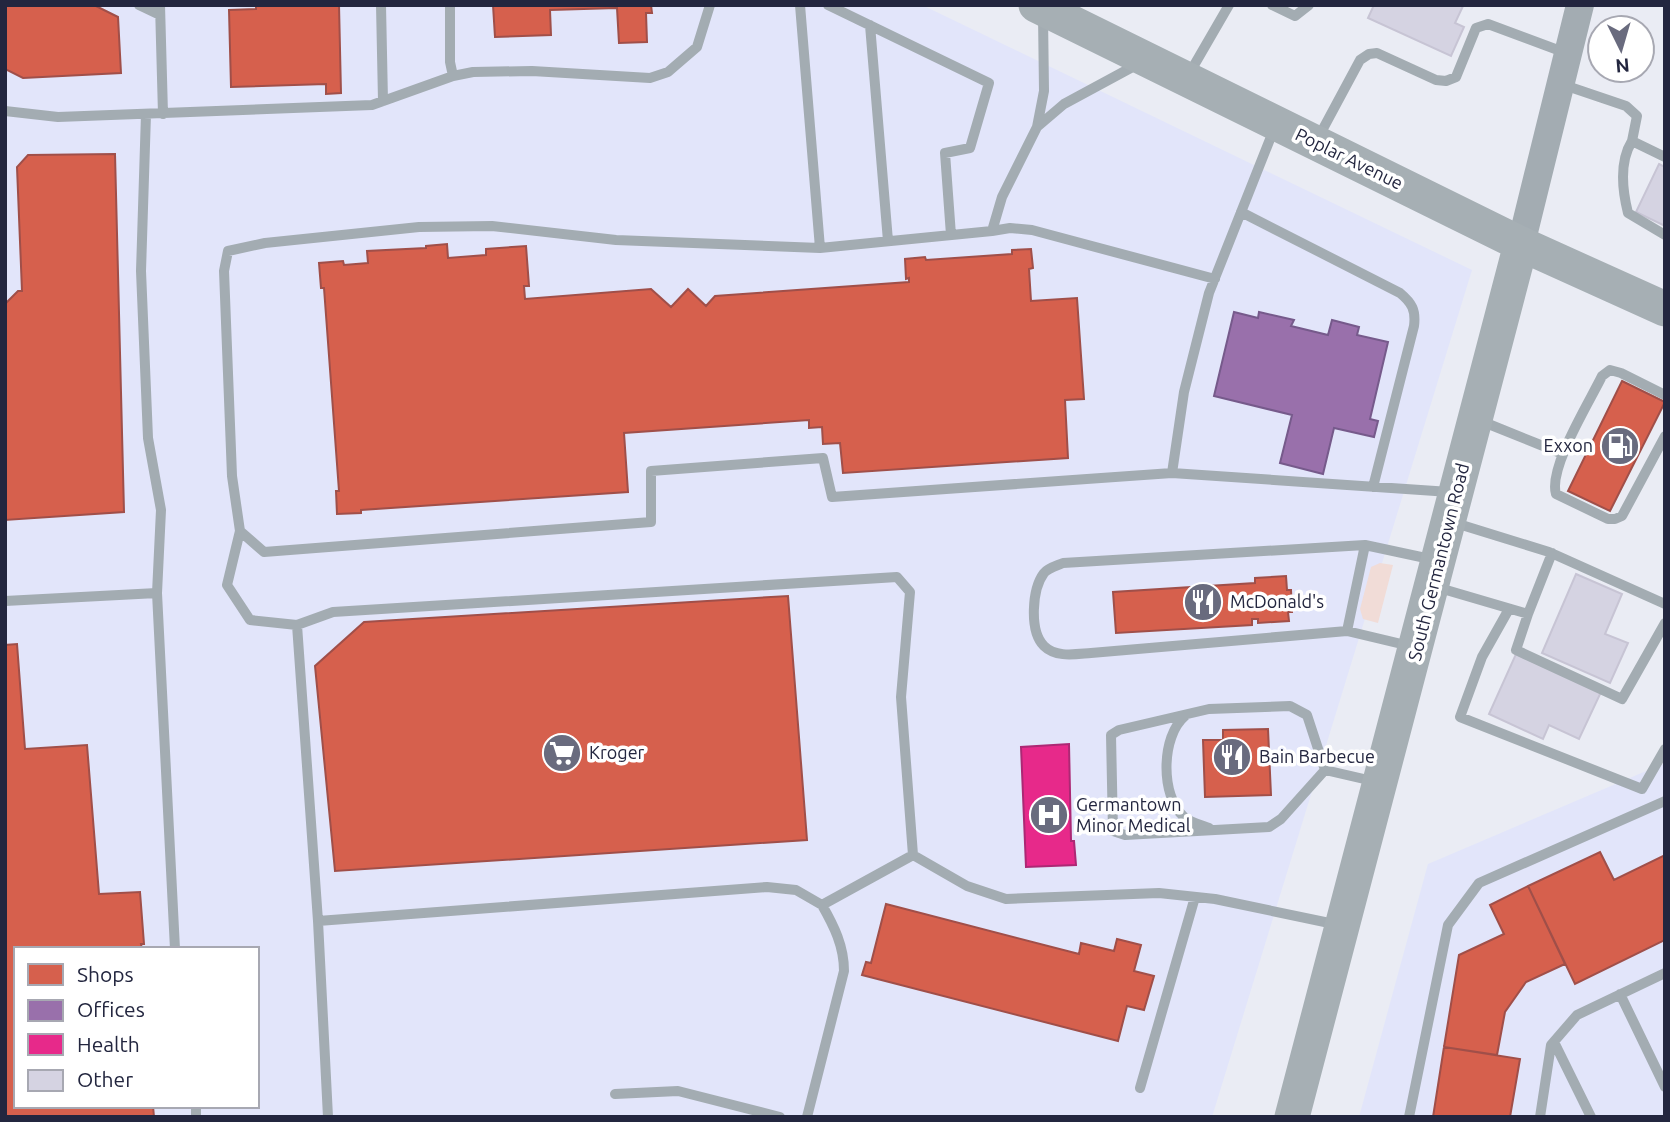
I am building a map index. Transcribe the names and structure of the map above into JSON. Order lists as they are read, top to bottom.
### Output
{
  "streets": {
    "main road": ["Poplar Avenue", "South Germantown Road"]
  },
  "crossings": [
    ["Poplar Avenue", "South Germantown Road"]
  ],
  "places": {
    "fuel station": ["Exxon"],
    "restaurant": ["McDonald's", "Bain Barbecue"],
    "supermarket": ["Kroger"],
    "hospital": ["Germantown Minor Medical"]
  },
  "legend": [
    "Shops",
    "Offices",
    "Health",
    "Other"
  ],
  "north": "bottom"
}
